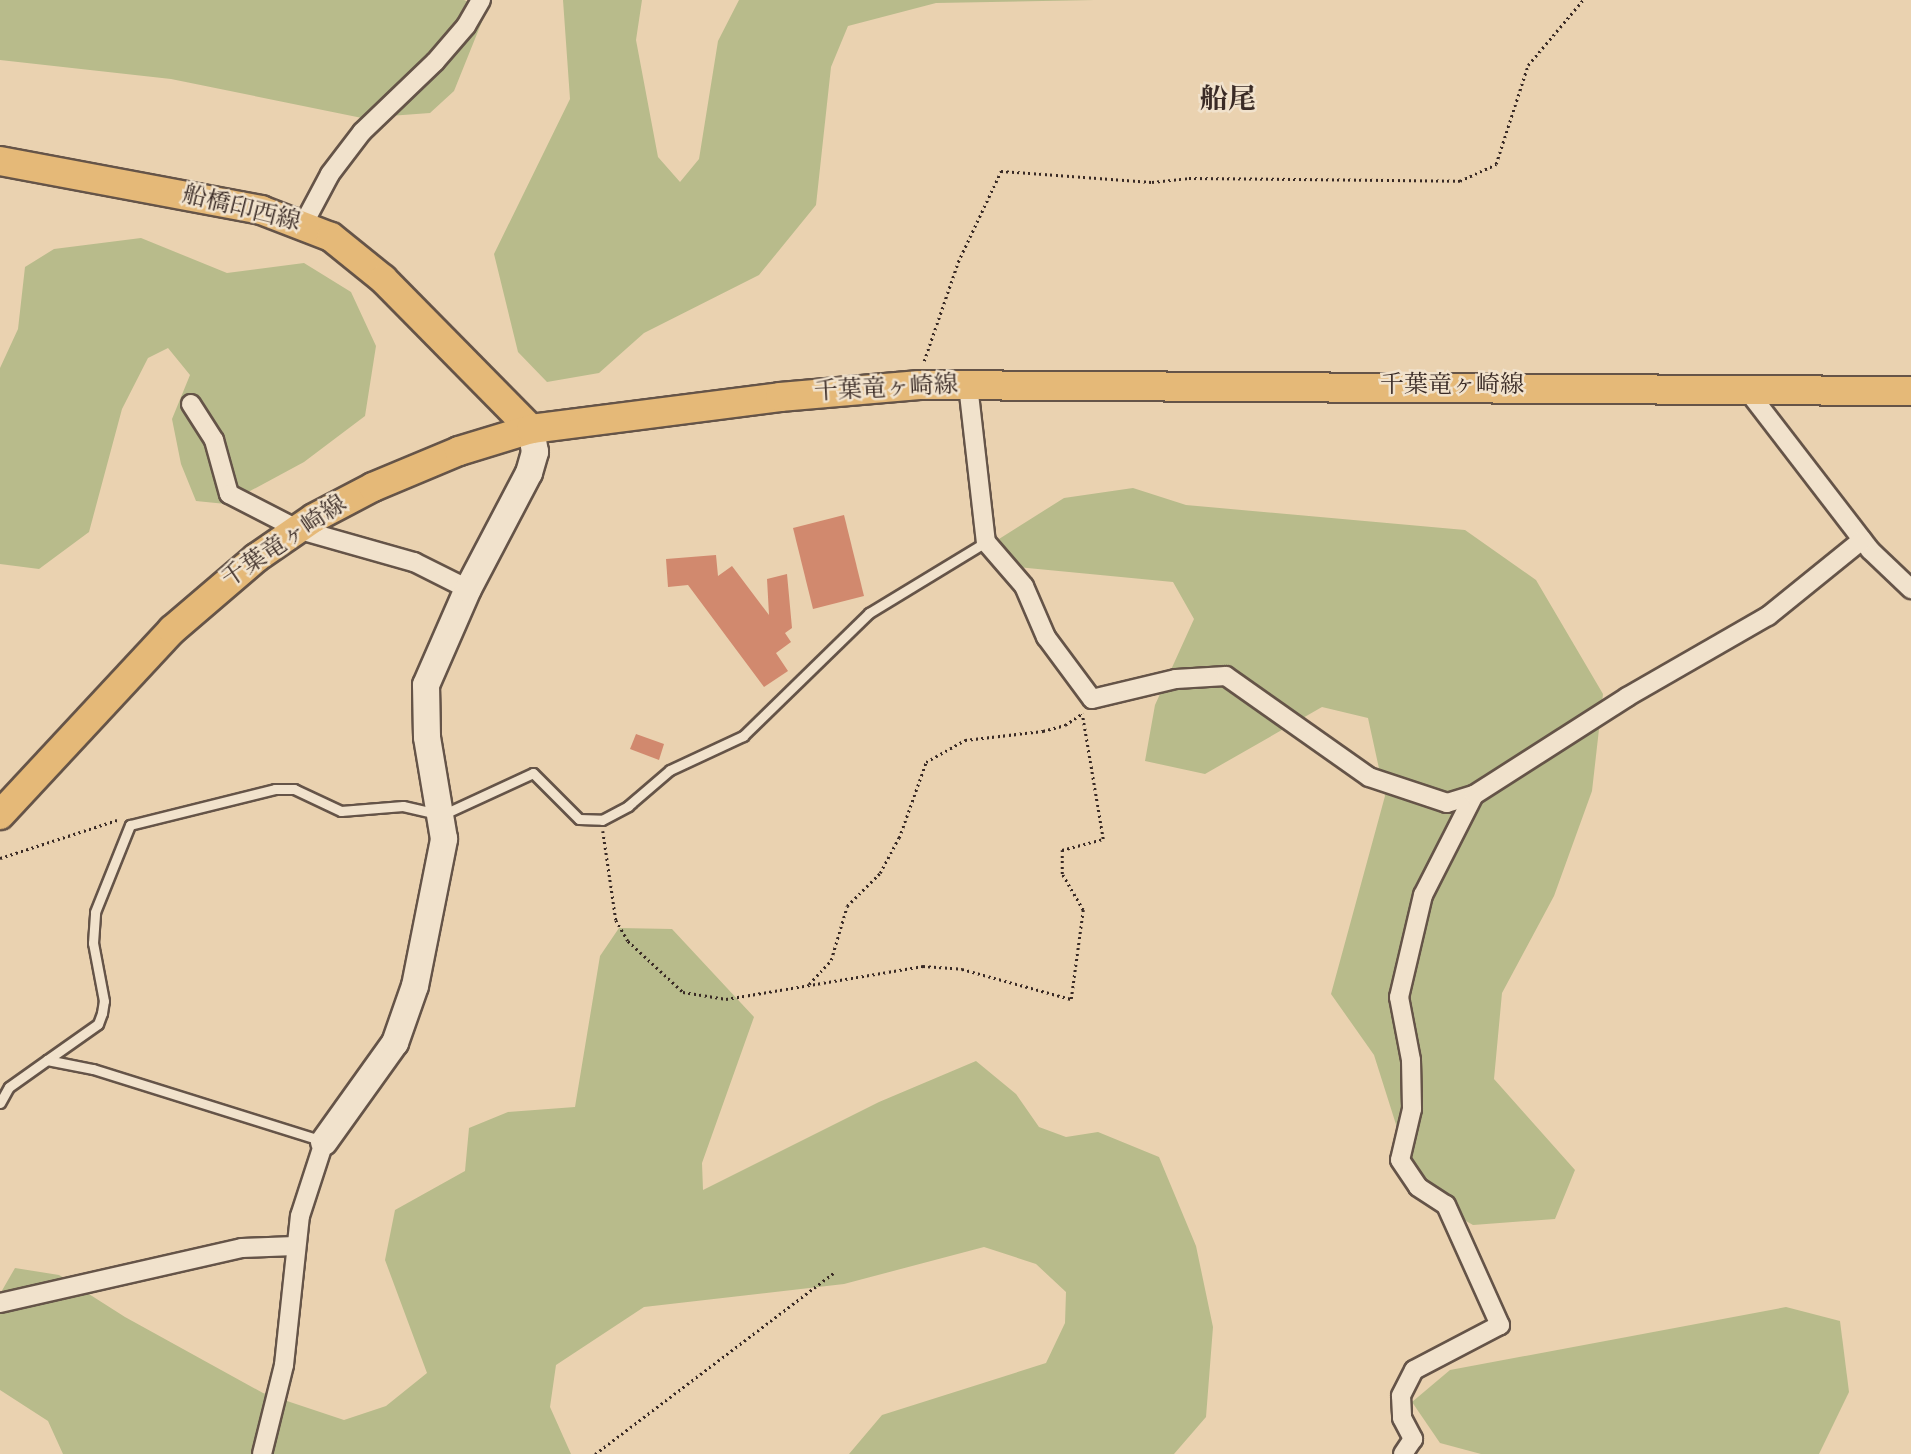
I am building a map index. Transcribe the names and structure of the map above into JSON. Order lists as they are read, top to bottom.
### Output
{
  "streets": {
    "main road": ["船橋印西線", "千葉竜ヶ崎線"]
  },
  "crossings": [
    ["船橋印西線", "千葉竜ヶ崎線"]
  ],
  "districts": ["船尾"]
}
